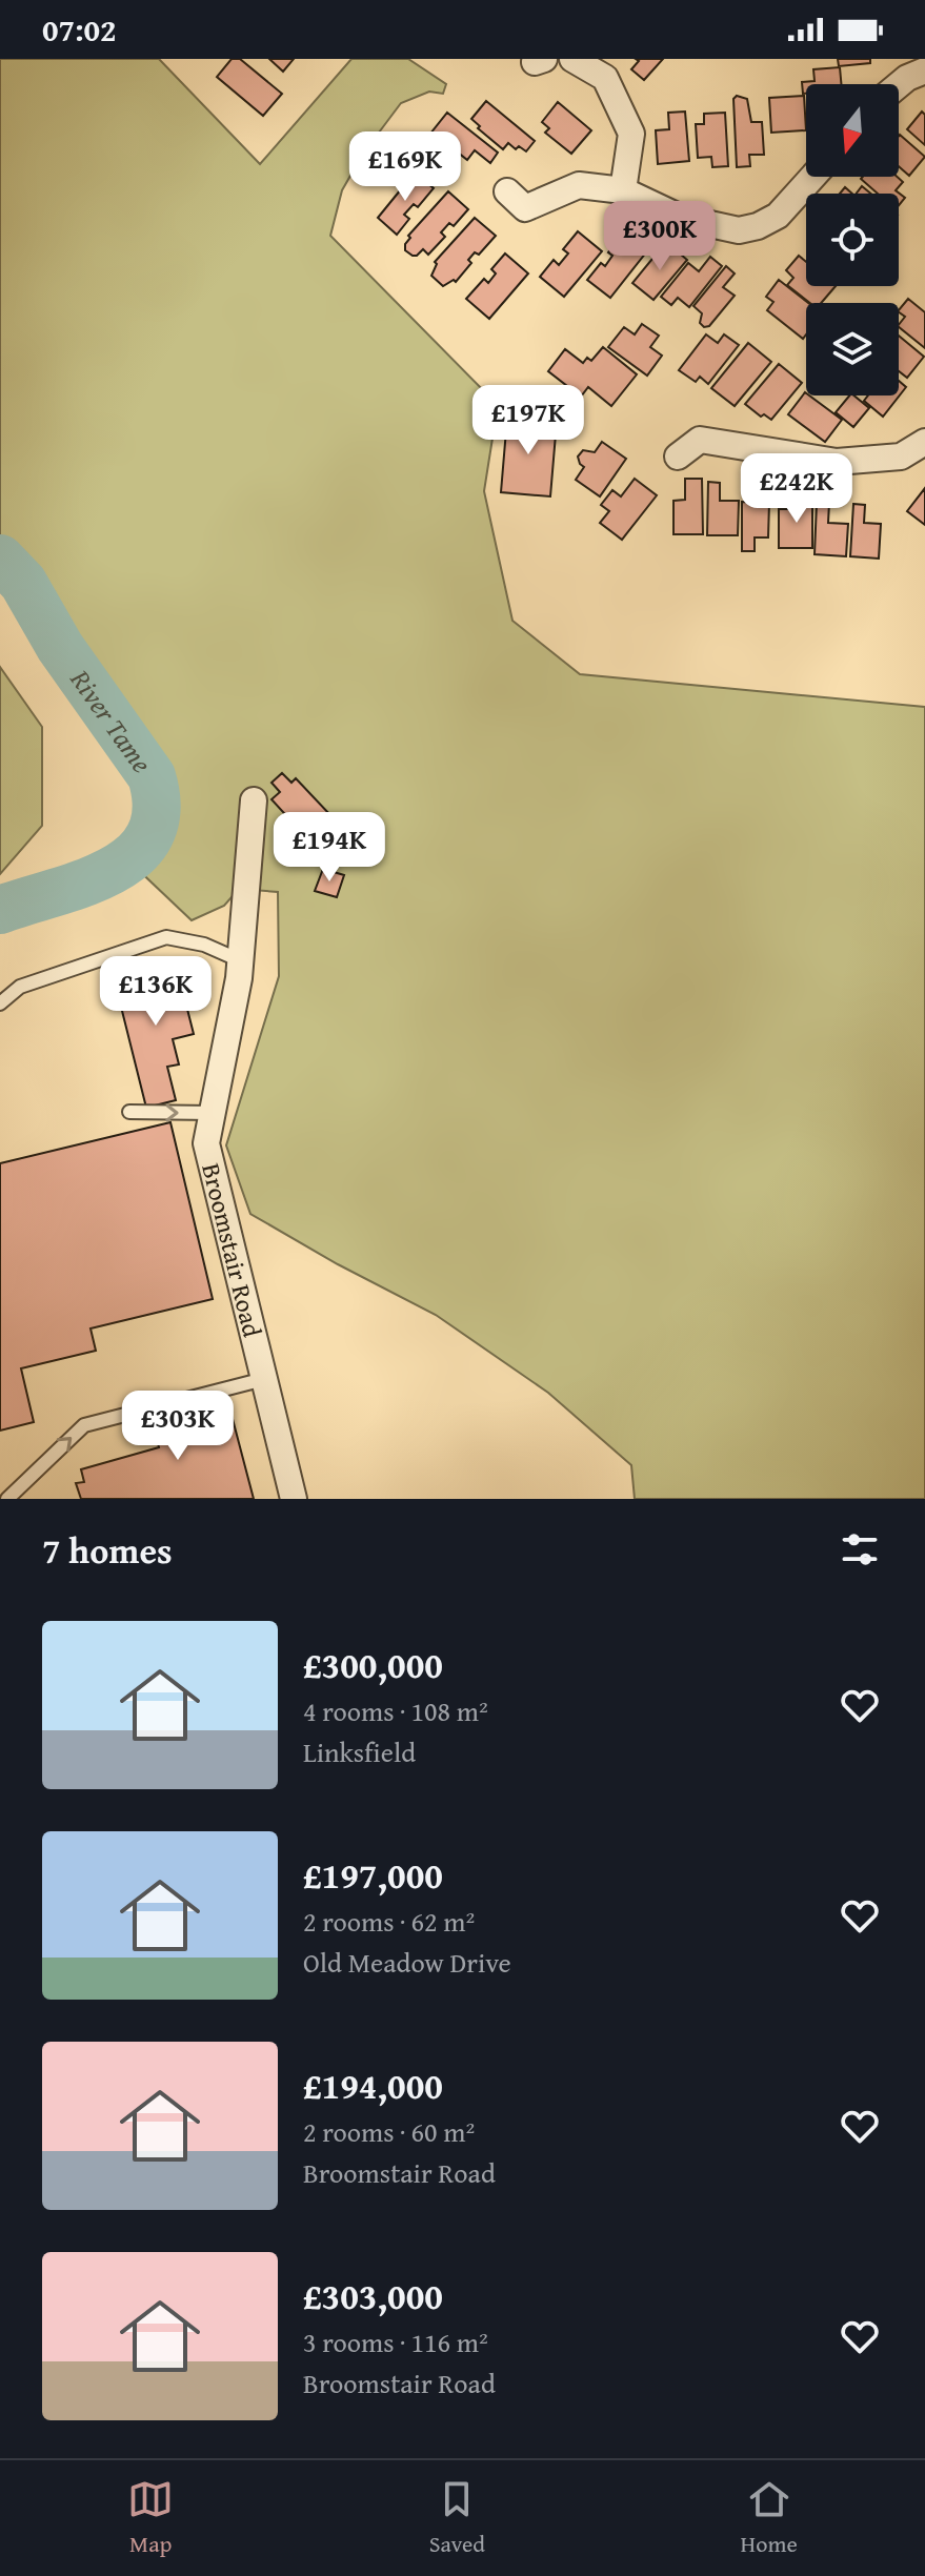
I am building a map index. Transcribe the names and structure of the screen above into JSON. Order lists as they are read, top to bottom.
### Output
{
  "streets": {
    "street": ["Broomstair Road"]
  },
  "water": ["River Tame"],
  "north": "bottom",
  "page": {
    "status": "07:02",
    "price": [
      "£169K",
      "£300K",
      "£197K",
      "£242K",
      "£194K",
      "£136K",
      "£303K"
    ],
    "heading": "7 homes",
    "list": [
      {
        "name": "£300,000",
        "note": "4 rooms · 108 m² · Linksfield"
      },
      {
        "name": "£197,000",
        "note": "2 rooms · 62 m² · Old Meadow Drive"
      },
      {
        "name": "£194,000",
        "note": "2 rooms · 60 m² · Broomstair Road"
      },
      {
        "name": "£303,000",
        "note": "3 rooms · 116 m² · Broomstair Road"
      }
    ],
    "tabs": ["Map", "Saved", "Home"]
  }
}
